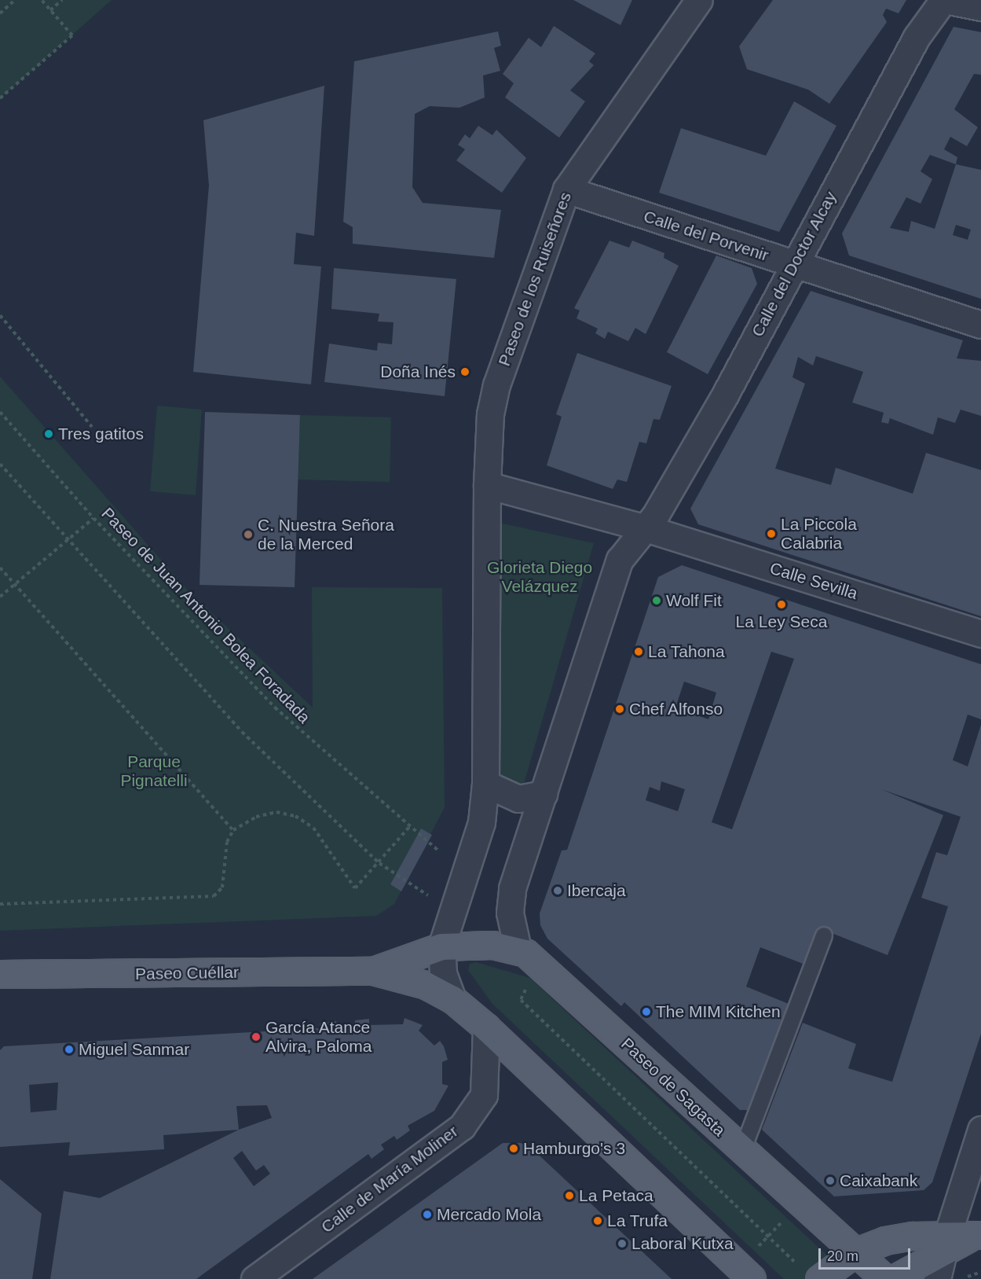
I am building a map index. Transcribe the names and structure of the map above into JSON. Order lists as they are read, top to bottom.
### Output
{
  "streets": {
    "main road": ["Paseo Cuéllar", "Paseo de Sagasta"],
    "street": [
      "Calle del Porvenir",
      "Calle del Doctor Alcay",
      "Paseo de los Ruiseñores",
      "Calle Sevilla",
      "Calle de María Moliner"
    ],
    "path": ["Paseo de Juan Antonio Bolea Foradada"]
  },
  "crossings": [
    ["Calle del Porvenir", "Calle del Doctor Alcay"],
    ["Calle del Porvenir", "Paseo de los Ruiseñores"],
    ["Calle del Doctor Alcay", "Calle Sevilla"]
  ],
  "parks": ["Glorieta Diego Velázquez", "Parque Pignatelli"],
  "places": [
    "Doña Inés",
    "Tres gatitos",
    "La Piccola Calabria",
    "C. Nuestra Señora de la Merced",
    "Wolf Fit",
    "La Ley Seca",
    "La Tahona",
    "Chef Alfonso",
    "Ibercaja",
    "The MIM Kitchen",
    "García Atance Alvira, Paloma",
    "Miguel Sanmar",
    "Hamburgo's 3",
    "Caixabank",
    "La Petaca",
    "Mercado Mola",
    "La Trufa",
    "Laboral Kutxa"
  ],
  "scale_bar": "20 m"
}
